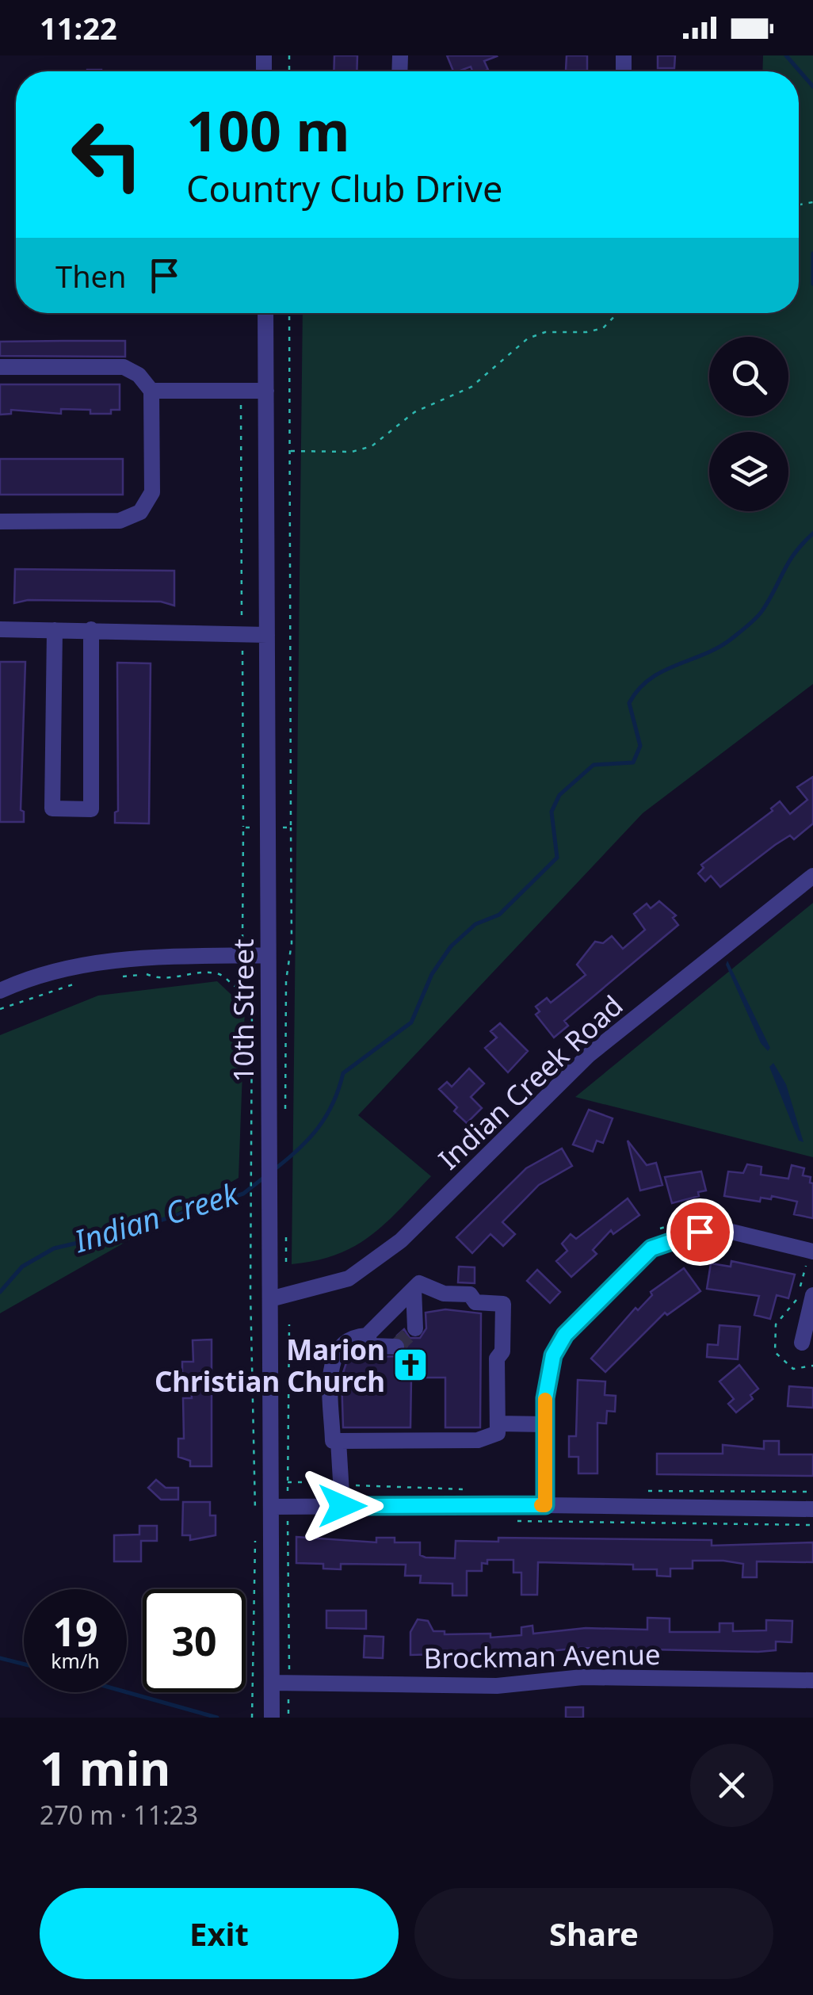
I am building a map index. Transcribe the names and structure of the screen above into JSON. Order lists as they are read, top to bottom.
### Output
{
  "streets": {
    "street": ["10th Street", "Indian Creek Road", "Brockman Avenue"]
  },
  "crossings": [
    ["10th Street", "Indian Creek Road"],
    ["10th Street", "Brockman Avenue"]
  ],
  "water": ["Indian Creek"],
  "places": {
    "church": ["Marion Christian Church"]
  },
  "page": {
    "status": "11:22",
    "turn": ["100 m", "Country Club Drive"],
    "then": "Then",
    "speed": "19 km/h",
    "limit": "30",
    "heading": ["1 min", "270 m · 11:23"],
    "buttons": ["Exit", "Share"]
  }
}
